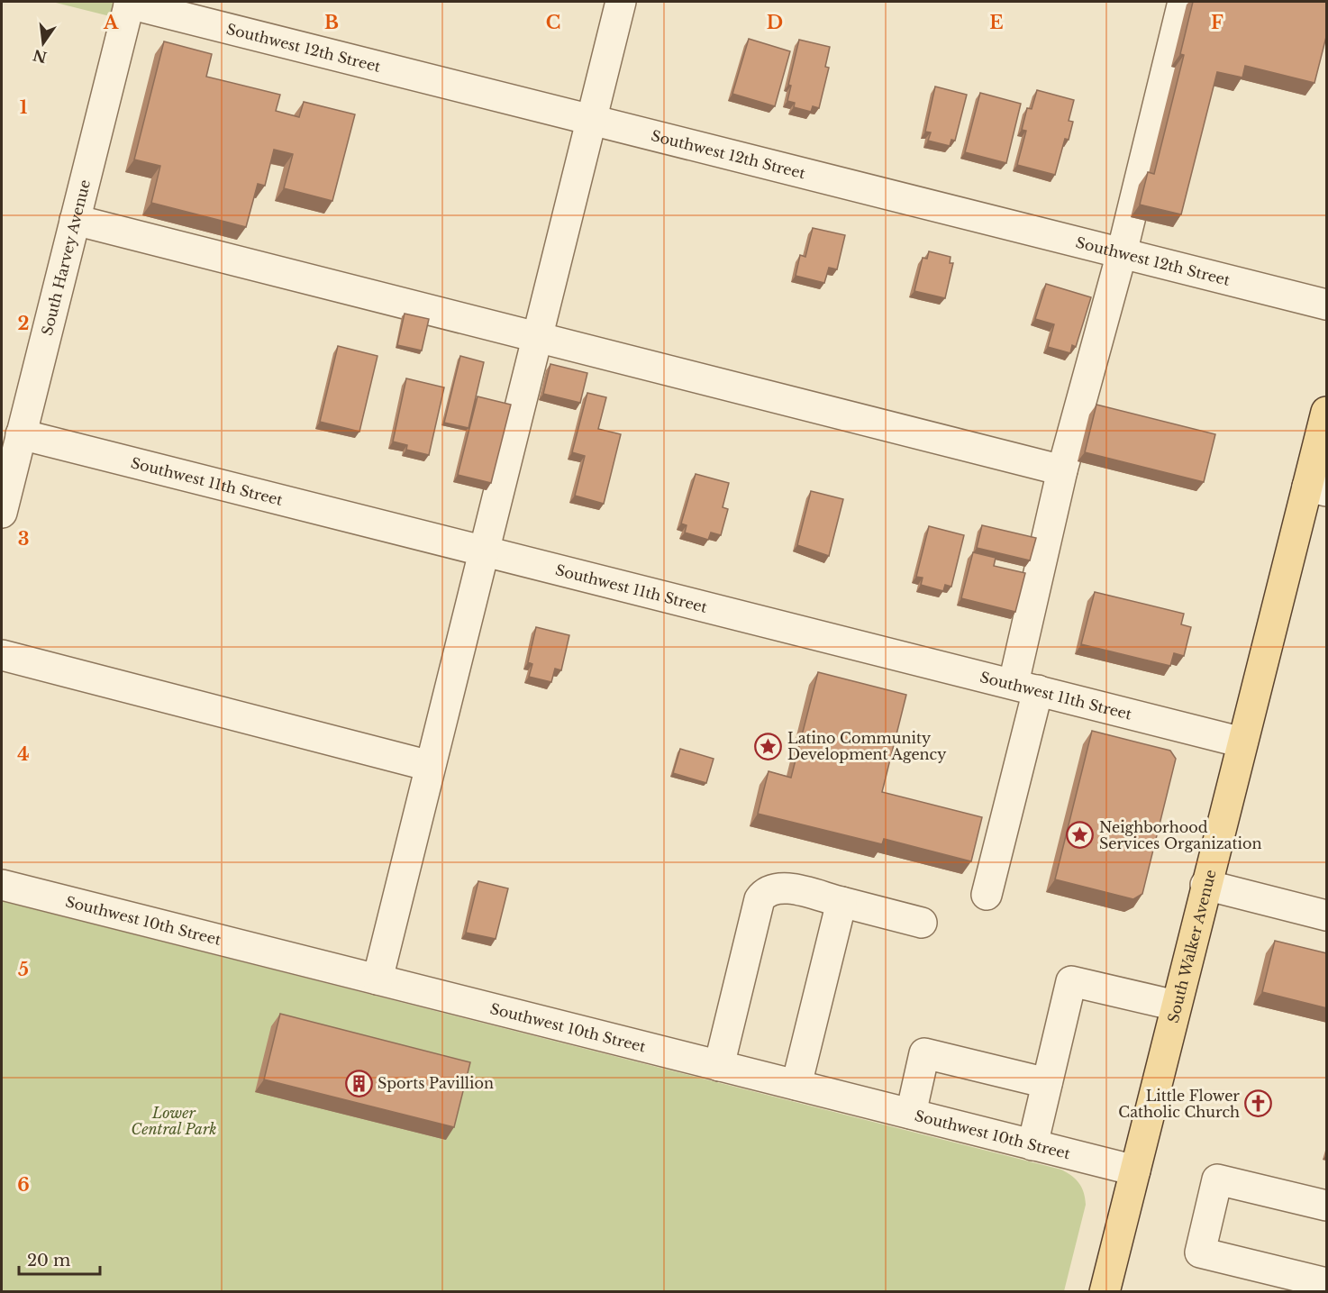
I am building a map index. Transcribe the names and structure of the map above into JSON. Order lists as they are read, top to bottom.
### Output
{
  "streets": {
    "main road": ["South Walker Avenue"],
    "street": [
      "Southwest 12th Street",
      "South Harvey Avenue",
      "Southwest 11th Street",
      "Southwest 10th Street"
    ]
  },
  "crossings": [
    ["Southwest 12th Street", "South Harvey Avenue"],
    ["South Harvey Avenue", "Southwest 11th Street"],
    ["Southwest 11th Street", "South Walker Avenue"],
    ["Southwest 10th Street", "South Walker Avenue"]
  ],
  "parks": ["Lower Central Park"],
  "places": {
    "place": ["Latino Community Development Agency", "Neighborhood Services Organization"],
    "building": ["Sports Pavillion"],
    "church": ["Little Flower Catholic Church"]
  },
  "scale_bar": "20 m",
  "north": "bottom",
  "grid": {
    "columns": [
      "A",
      "B",
      "C",
      "D",
      "E",
      "F"
    ],
    "rows": [
      "1",
      "2",
      "3",
      "4",
      "5",
      "6"
    ]
  }
}
